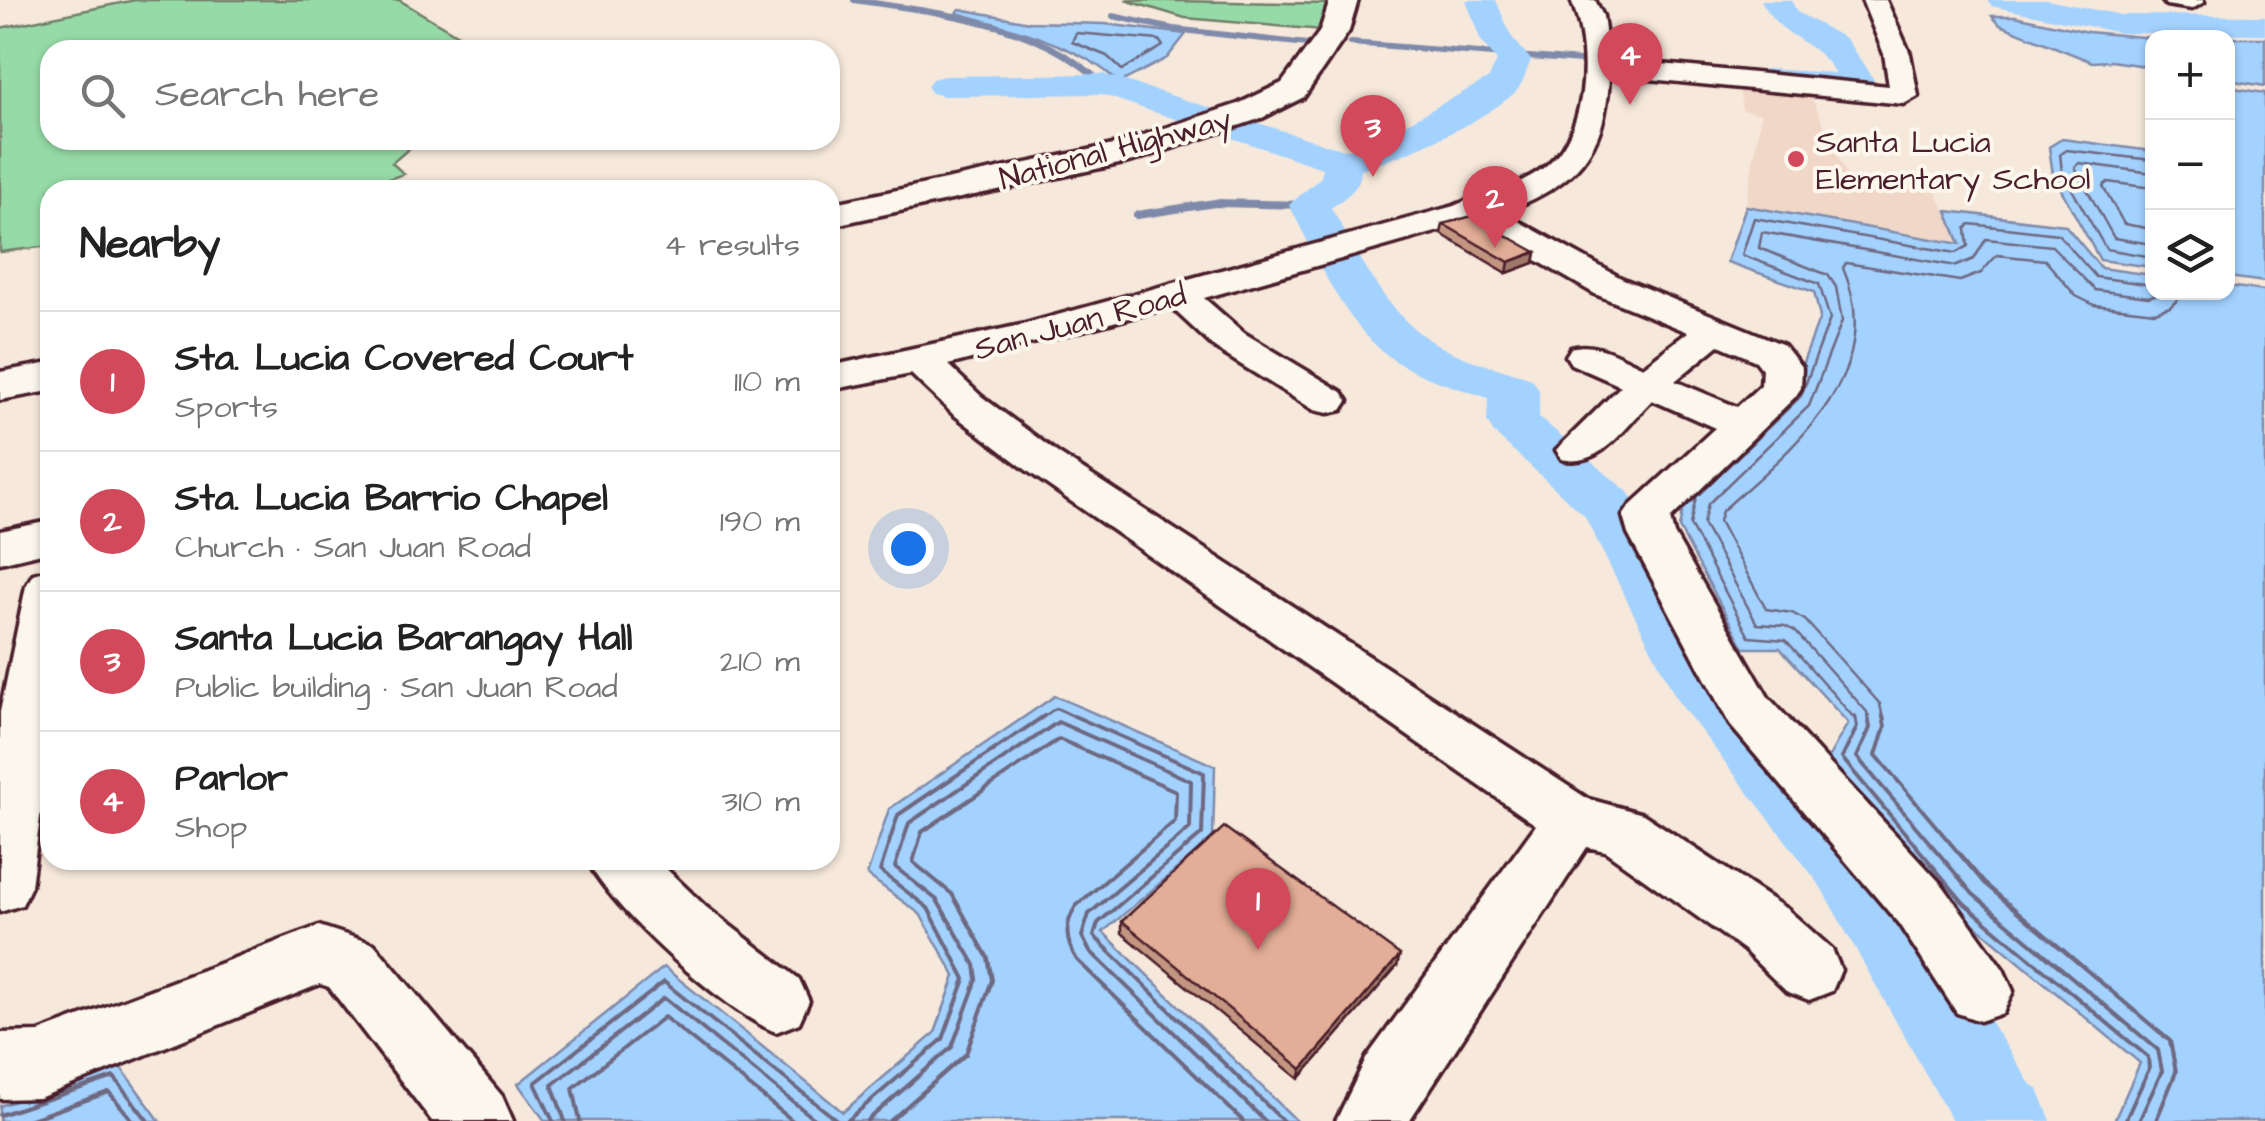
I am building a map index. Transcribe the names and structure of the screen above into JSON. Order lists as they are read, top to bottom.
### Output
{
  "streets": {
    "main road": ["National Highway"],
    "street": ["San Juan Road"]
  },
  "places": ["Santa Lucia Elementary School"],
  "page": {
    "pins": [
      "4",
      "3",
      "2",
      "1"
    ],
    "map_buttons": ["+", "−"],
    "search": "Search here",
    "heading": ["Nearby", "4 results"],
    "list": [
      {
        "mark": "1",
        "name": "Sta. Lucia Covered Court",
        "note": "Sports",
        "value": "110 m"
      },
      {
        "mark": "2",
        "name": "Sta. Lucia Barrio Chapel",
        "note": "Church · San Juan Road",
        "value": "190 m"
      },
      {
        "mark": "3",
        "name": "Santa Lucia Barangay Hall",
        "note": "Public building · San Juan Road",
        "value": "210 m"
      },
      {
        "mark": "4",
        "name": "Parlor",
        "note": "Shop",
        "value": "310 m"
      }
    ]
  }
}
